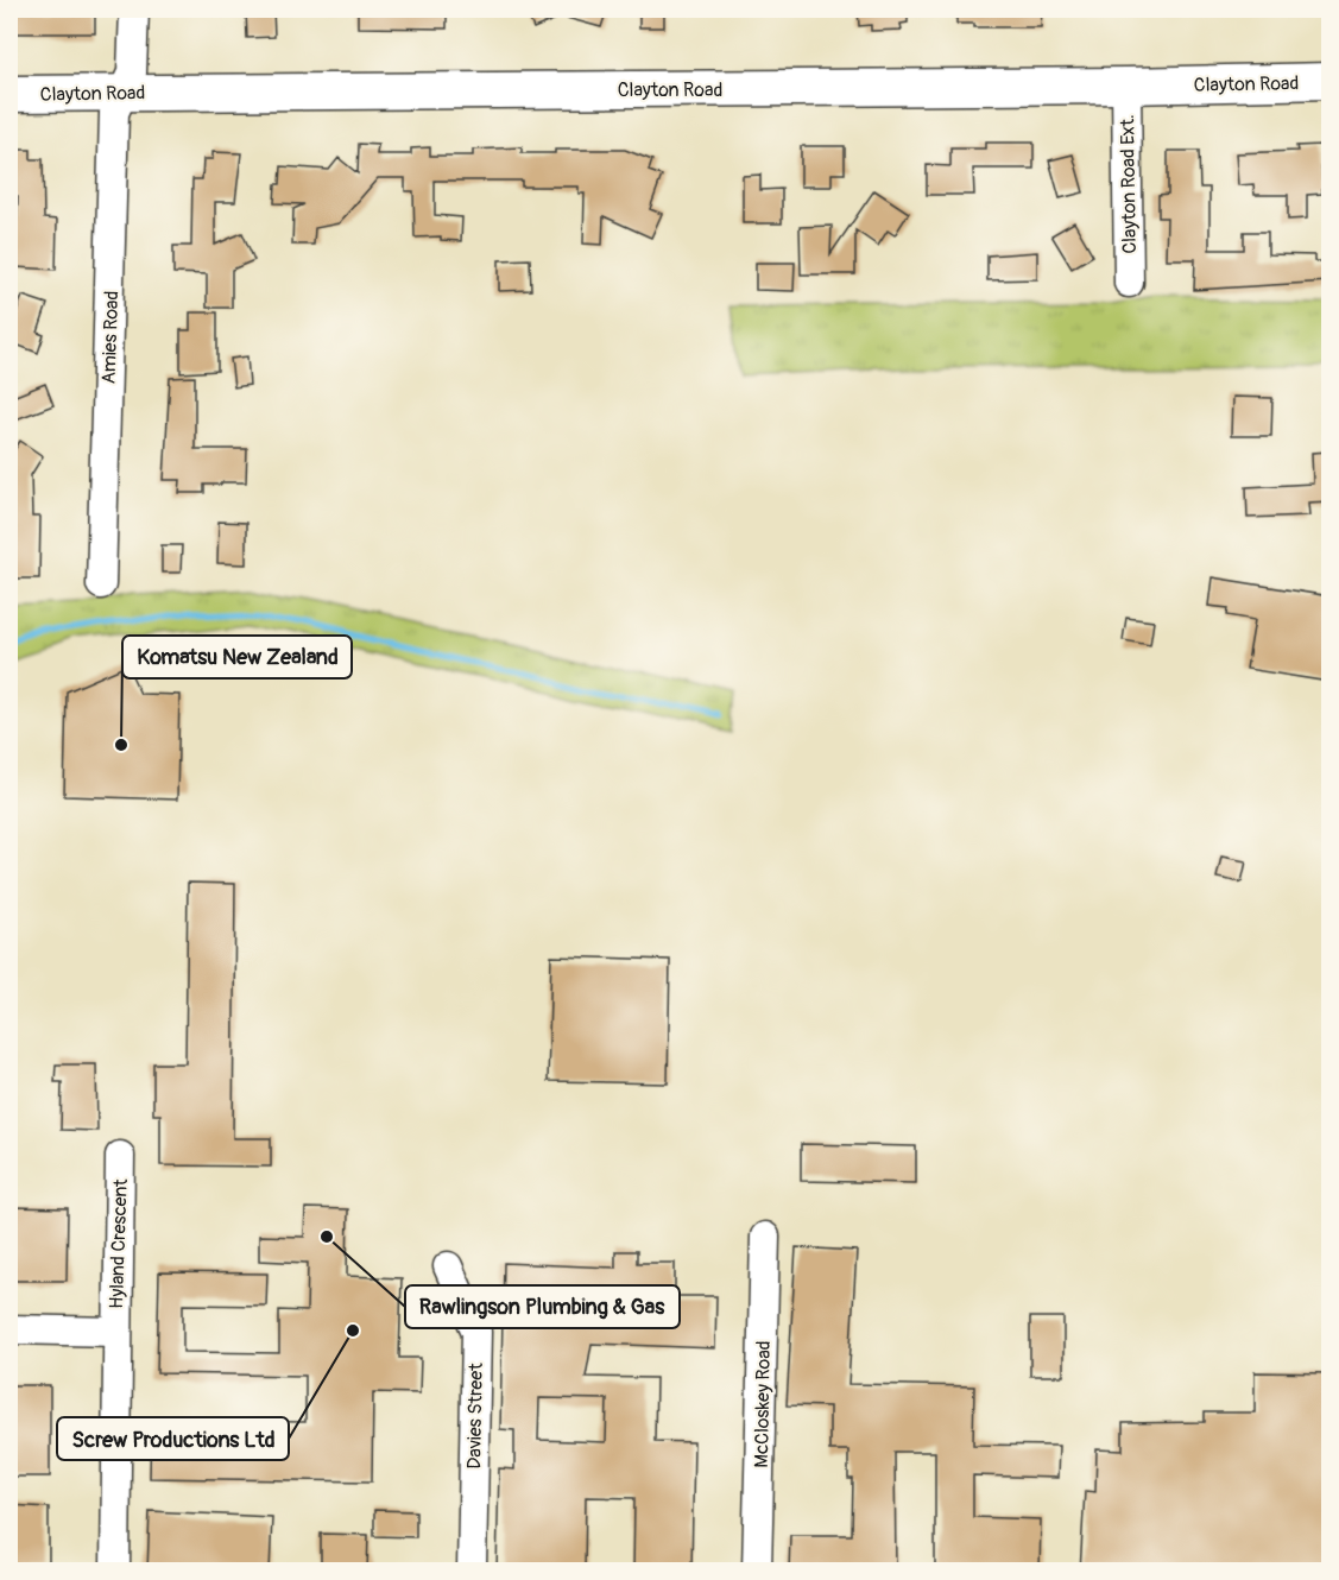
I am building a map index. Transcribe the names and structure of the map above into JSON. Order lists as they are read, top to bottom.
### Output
{
  "streets": {
    "main road": ["Clayton Road"],
    "street": [
      "Clayton Road Ext.",
      "Amies Road",
      "Hyland Crescent",
      "McCloskey Road",
      "Davies Street"
    ]
  },
  "crossings": [
    ["Clayton Road", "Clayton Road Ext."],
    ["Clayton Road", "Amies Road"]
  ],
  "places": ["Komatsu New Zealand", "Rawlingson Plumbing & Gas", "Screw Productions Ltd"]
}
